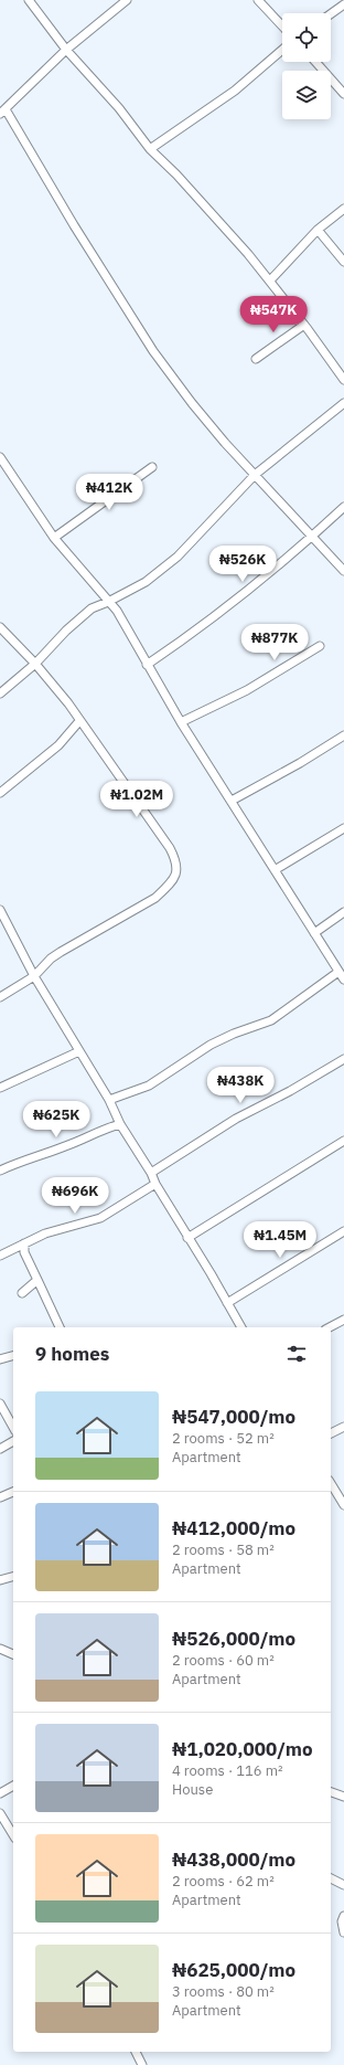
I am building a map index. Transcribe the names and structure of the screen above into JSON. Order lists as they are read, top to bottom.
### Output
{
  "page": {
    "price": [
      "₦547K",
      "₦412K",
      "₦526K",
      "₦877K",
      "₦1.02M",
      "₦438K",
      "₦625K",
      "₦696K",
      "₦1.45M"
    ],
    "heading": "9 homes",
    "list": [
      {
        "name": "₦547,000/mo",
        "note": "2 rooms · 52 m² · Apartment"
      },
      {
        "name": "₦412,000/mo",
        "note": "2 rooms · 58 m² · Apartment"
      },
      {
        "name": "₦526,000/mo",
        "note": "2 rooms · 60 m² · Apartment"
      },
      {
        "name": "₦1,020,000/mo",
        "note": "4 rooms · 116 m² · House"
      },
      {
        "name": "₦438,000/mo",
        "note": "2 rooms · 62 m² · Apartment"
      },
      {
        "name": "₦625,000/mo",
        "note": "3 rooms · 80 m² · Apartment"
      }
    ]
  }
}
